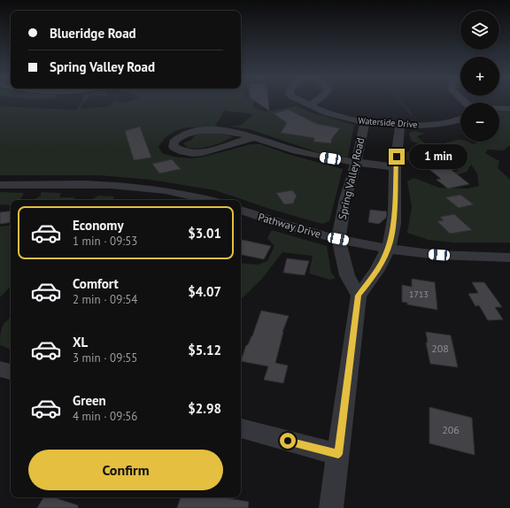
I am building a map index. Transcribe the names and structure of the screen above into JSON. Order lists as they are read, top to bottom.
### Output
{
  "streets": {
    "street": ["Waterside Drive", "Spring Valley Road", "Pathway Drive"]
  },
  "crossings": [
    ["Waterside Drive", "Spring Valley Road"],
    ["Spring Valley Road", "Pathway Drive"]
  ],
  "house_numbers": ["1713", "208", "206"],
  "page": {
    "map_buttons": ["+", "−"],
    "banner": ["Blueridge Road", "Spring Valley Road"],
    "bubble": "1 min",
    "list": [
      {
        "name": "Economy",
        "note": "1 min · 09:53",
        "value": "$3.01"
      },
      {
        "name": "Comfort",
        "note": "2 min · 09:54",
        "value": "$4.07"
      },
      {
        "name": "XL",
        "note": "3 min · 09:55",
        "value": "$5.12"
      },
      {
        "name": "Green",
        "note": "4 min · 09:56",
        "value": "$2.98"
      }
    ],
    "buttons": "Confirm"
  }
}
